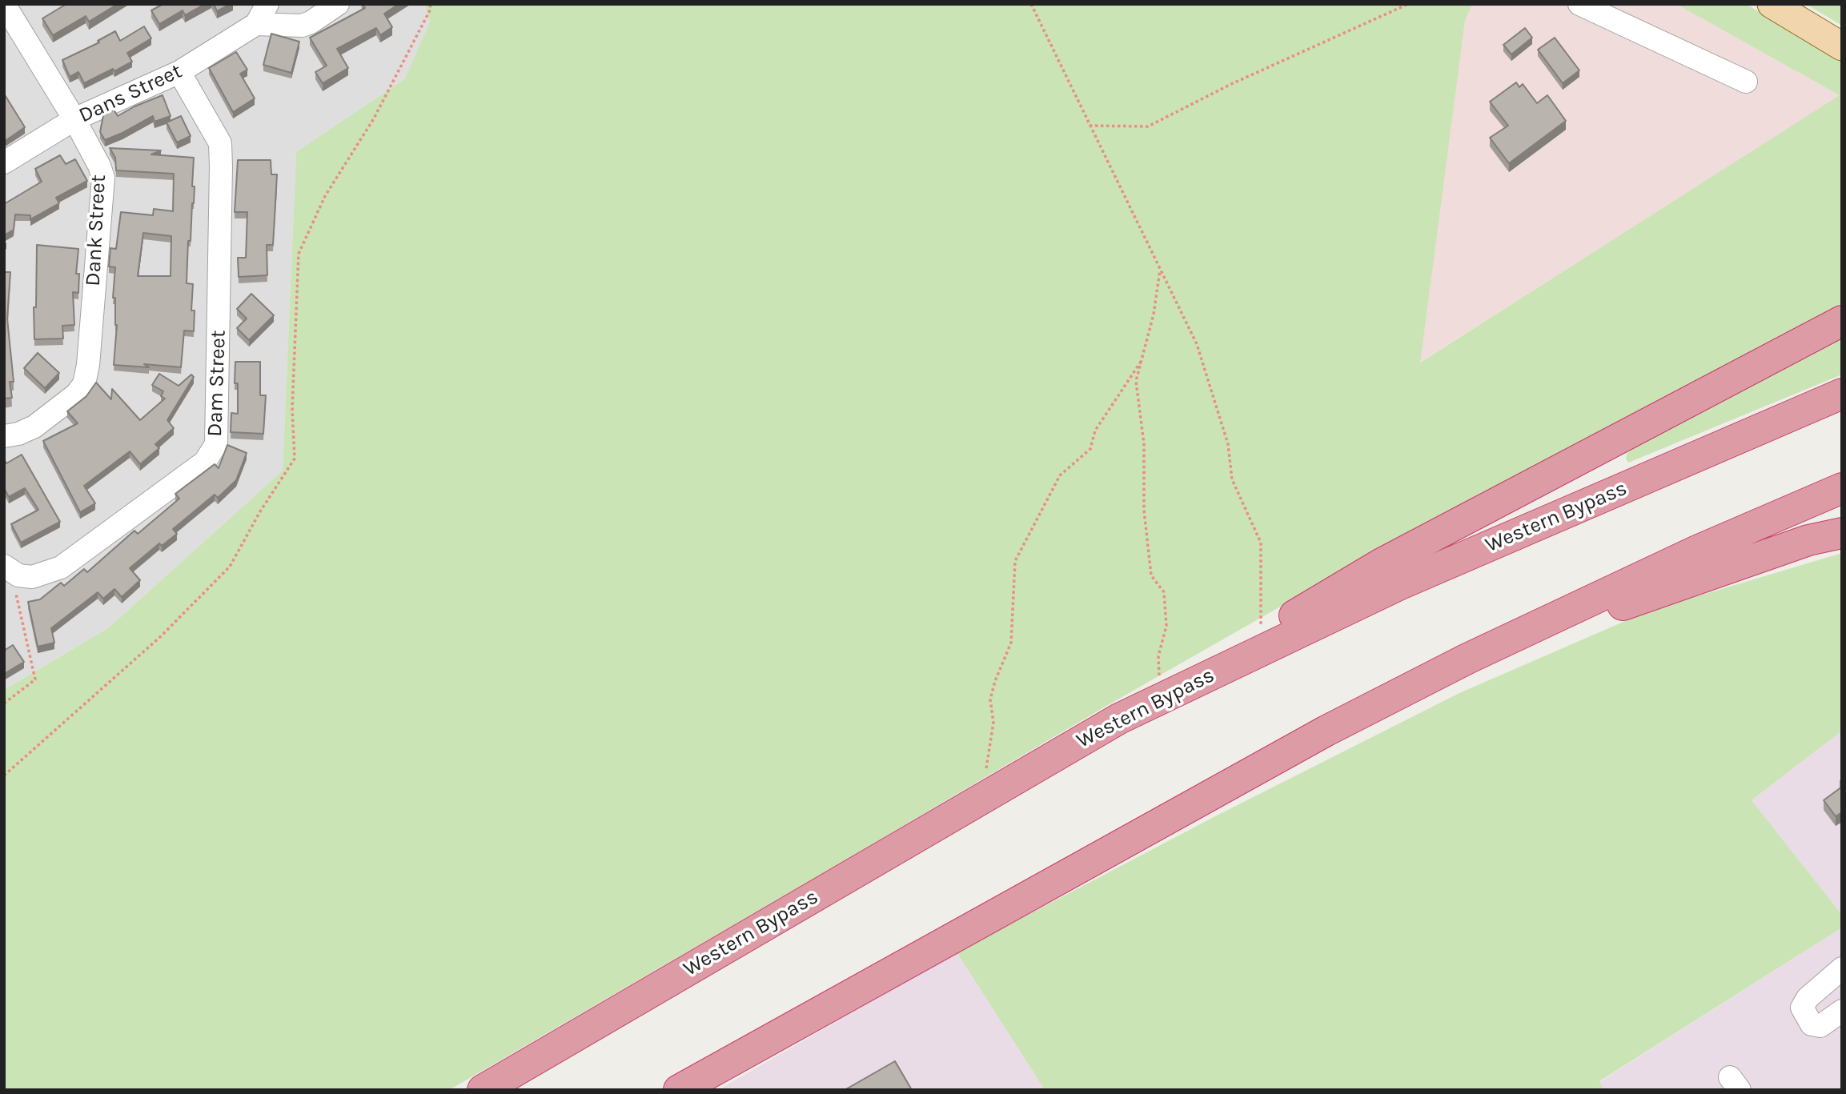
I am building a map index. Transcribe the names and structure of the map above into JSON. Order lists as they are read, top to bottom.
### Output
{
  "streets": {
    "highway": ["Western Bypass"],
    "street": ["Dans Street", "Dank Street", "Dam Street"]
  },
  "crossings": [
    ["Dans Street", "Dank Street"],
    ["Dans Street", "Dam Street"]
  ]
}
